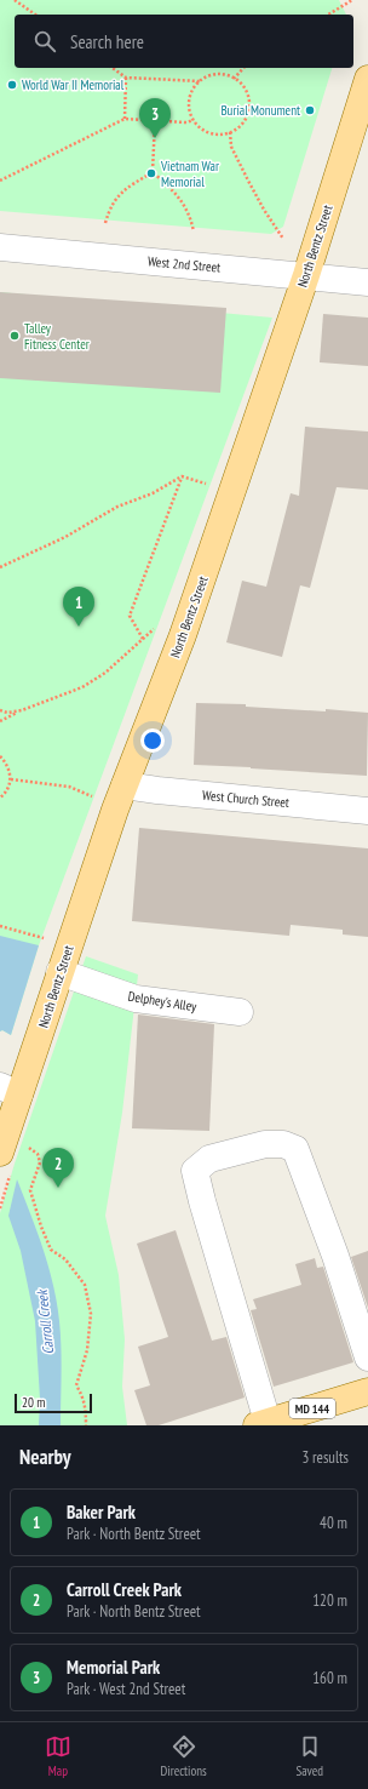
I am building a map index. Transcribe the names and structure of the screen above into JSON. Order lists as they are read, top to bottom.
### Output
{
  "streets": {
    "main road": ["North Bentz Street", "MD 144"],
    "street": ["West 2nd Street", "West Church Street", "Delphey's Alley"]
  },
  "crossings": [
    ["North Bentz Street", "West 2nd Street"],
    ["North Bentz Street", "West Church Street"],
    ["North Bentz Street", "Delphey's Alley"]
  ],
  "water": ["Carroll Creek"],
  "places": [
    "World War II Memorial",
    "Burial Monument",
    "Vietnam War Memorial",
    "Talley Fitness Center"
  ],
  "scale_bar": "20 m",
  "page": {
    "search": "Search here",
    "pins": ["3", "1", "2"],
    "scale": "20 m",
    "heading": ["Nearby", "3 results"],
    "list": [
      {
        "mark": "1",
        "name": "Baker Park",
        "note": "Park · North Bentz Street",
        "value": "40 m"
      },
      {
        "mark": "2",
        "name": "Carroll Creek Park",
        "note": "Park · North Bentz Street",
        "value": "120 m"
      },
      {
        "mark": "3",
        "name": "Memorial Park",
        "note": "Park · West 2nd Street",
        "value": "160 m"
      }
    ],
    "nav": ["Map", "Directions", "Saved"]
  }
}
